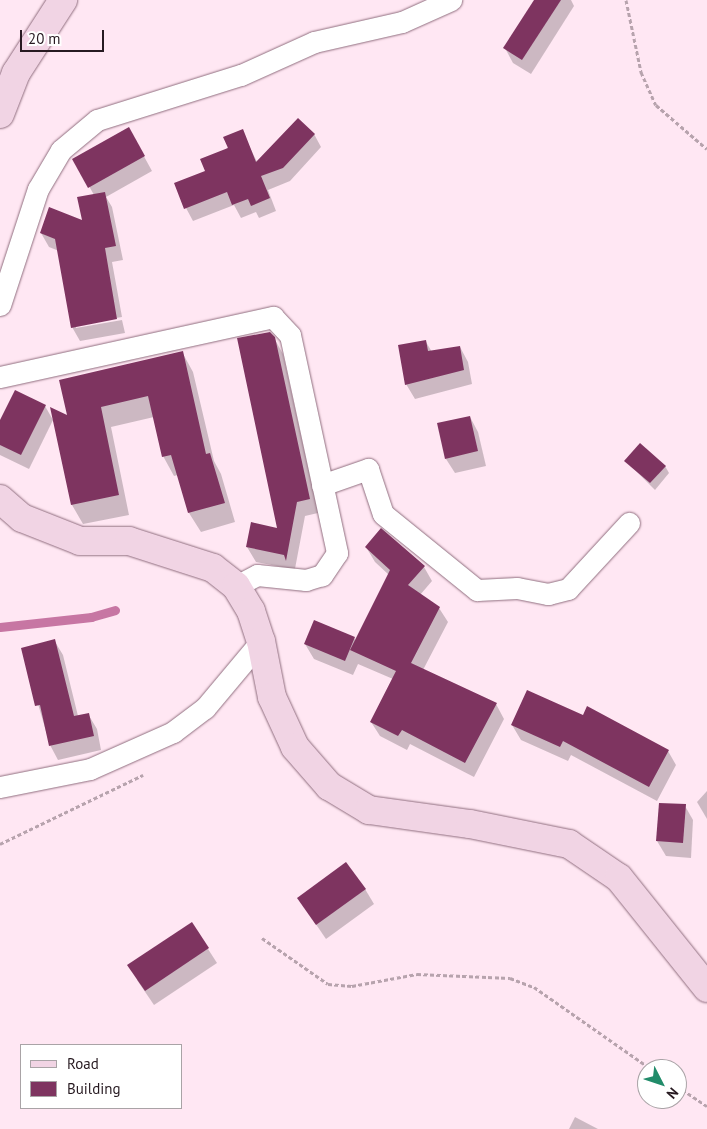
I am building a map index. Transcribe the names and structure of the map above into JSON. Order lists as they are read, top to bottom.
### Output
{
  "legend": ["Road", "Building"],
  "scale_bar": "20 m",
  "north": "bottom right"
}
